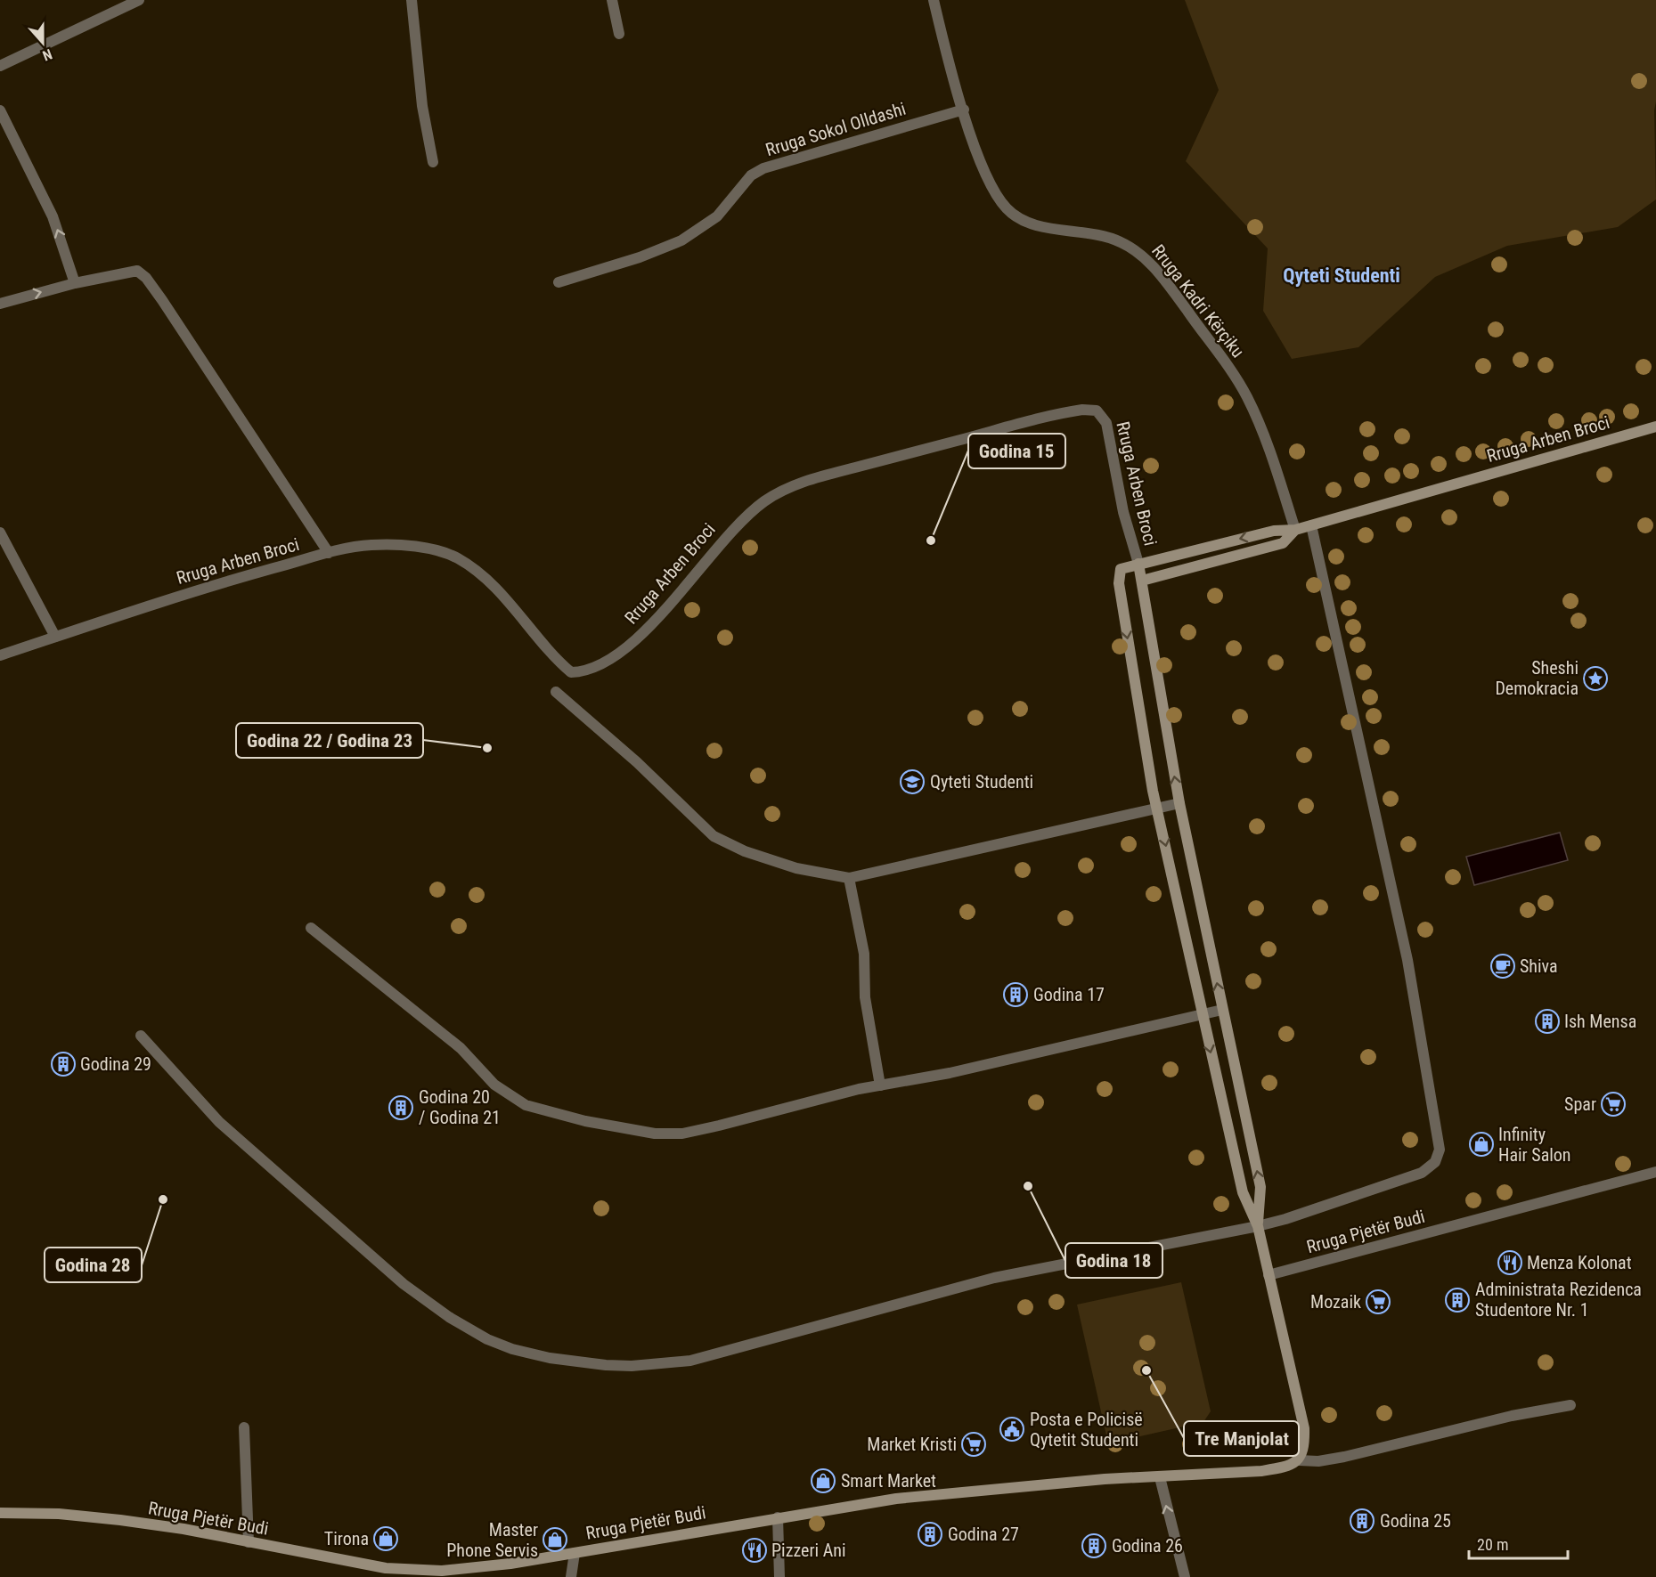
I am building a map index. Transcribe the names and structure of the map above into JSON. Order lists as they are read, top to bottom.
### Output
{
  "streets": {
    "street": [
      "Rruga Sokol Olldashi",
      "Rruga Kadri Kërçiku",
      "Rruga Arben Broci",
      "Rruga Pjetër Budi"
    ]
  },
  "crossings": [
    ["Rruga Sokol Olldashi", "Rruga Kadri Kërçiku"],
    ["Rruga Kadri Kërçiku", "Rruga Arben Broci"]
  ],
  "districts": ["Qyteti Studenti"],
  "places": {
    "other": [
      "Godina 15",
      "Godina 22 / Godina 23",
      "Godina 18",
      "Godina 28",
      "Tre Manjolat"
    ],
    "place": ["Sheshi Demokracia"],
    "school or university": ["Qyteti Studenti"],
    "cafe": ["Shiva"],
    "building": [
      "Godina 17",
      "Ish Mensa",
      "Godina 29",
      "Godina 20 / Godina 21",
      "Administrata Rezidenca Studentore Nr. 1",
      "Godina 25",
      "Godina 27",
      "Godina 26"
    ],
    "supermarket": ["Spar", "Mozaik", "Market Kristi"],
    "shop": [
      "Infinity Hair Salon",
      "Smart Market",
      "Tirona",
      "Master Phone Servis"
    ],
    "restaurant": ["Menza Kolonat", "Pizzeri Ani"],
    "public building": ["Posta e Policisë Qytetit Studenti"]
  },
  "scale_bar": "20 m",
  "north": "bottom"
}
